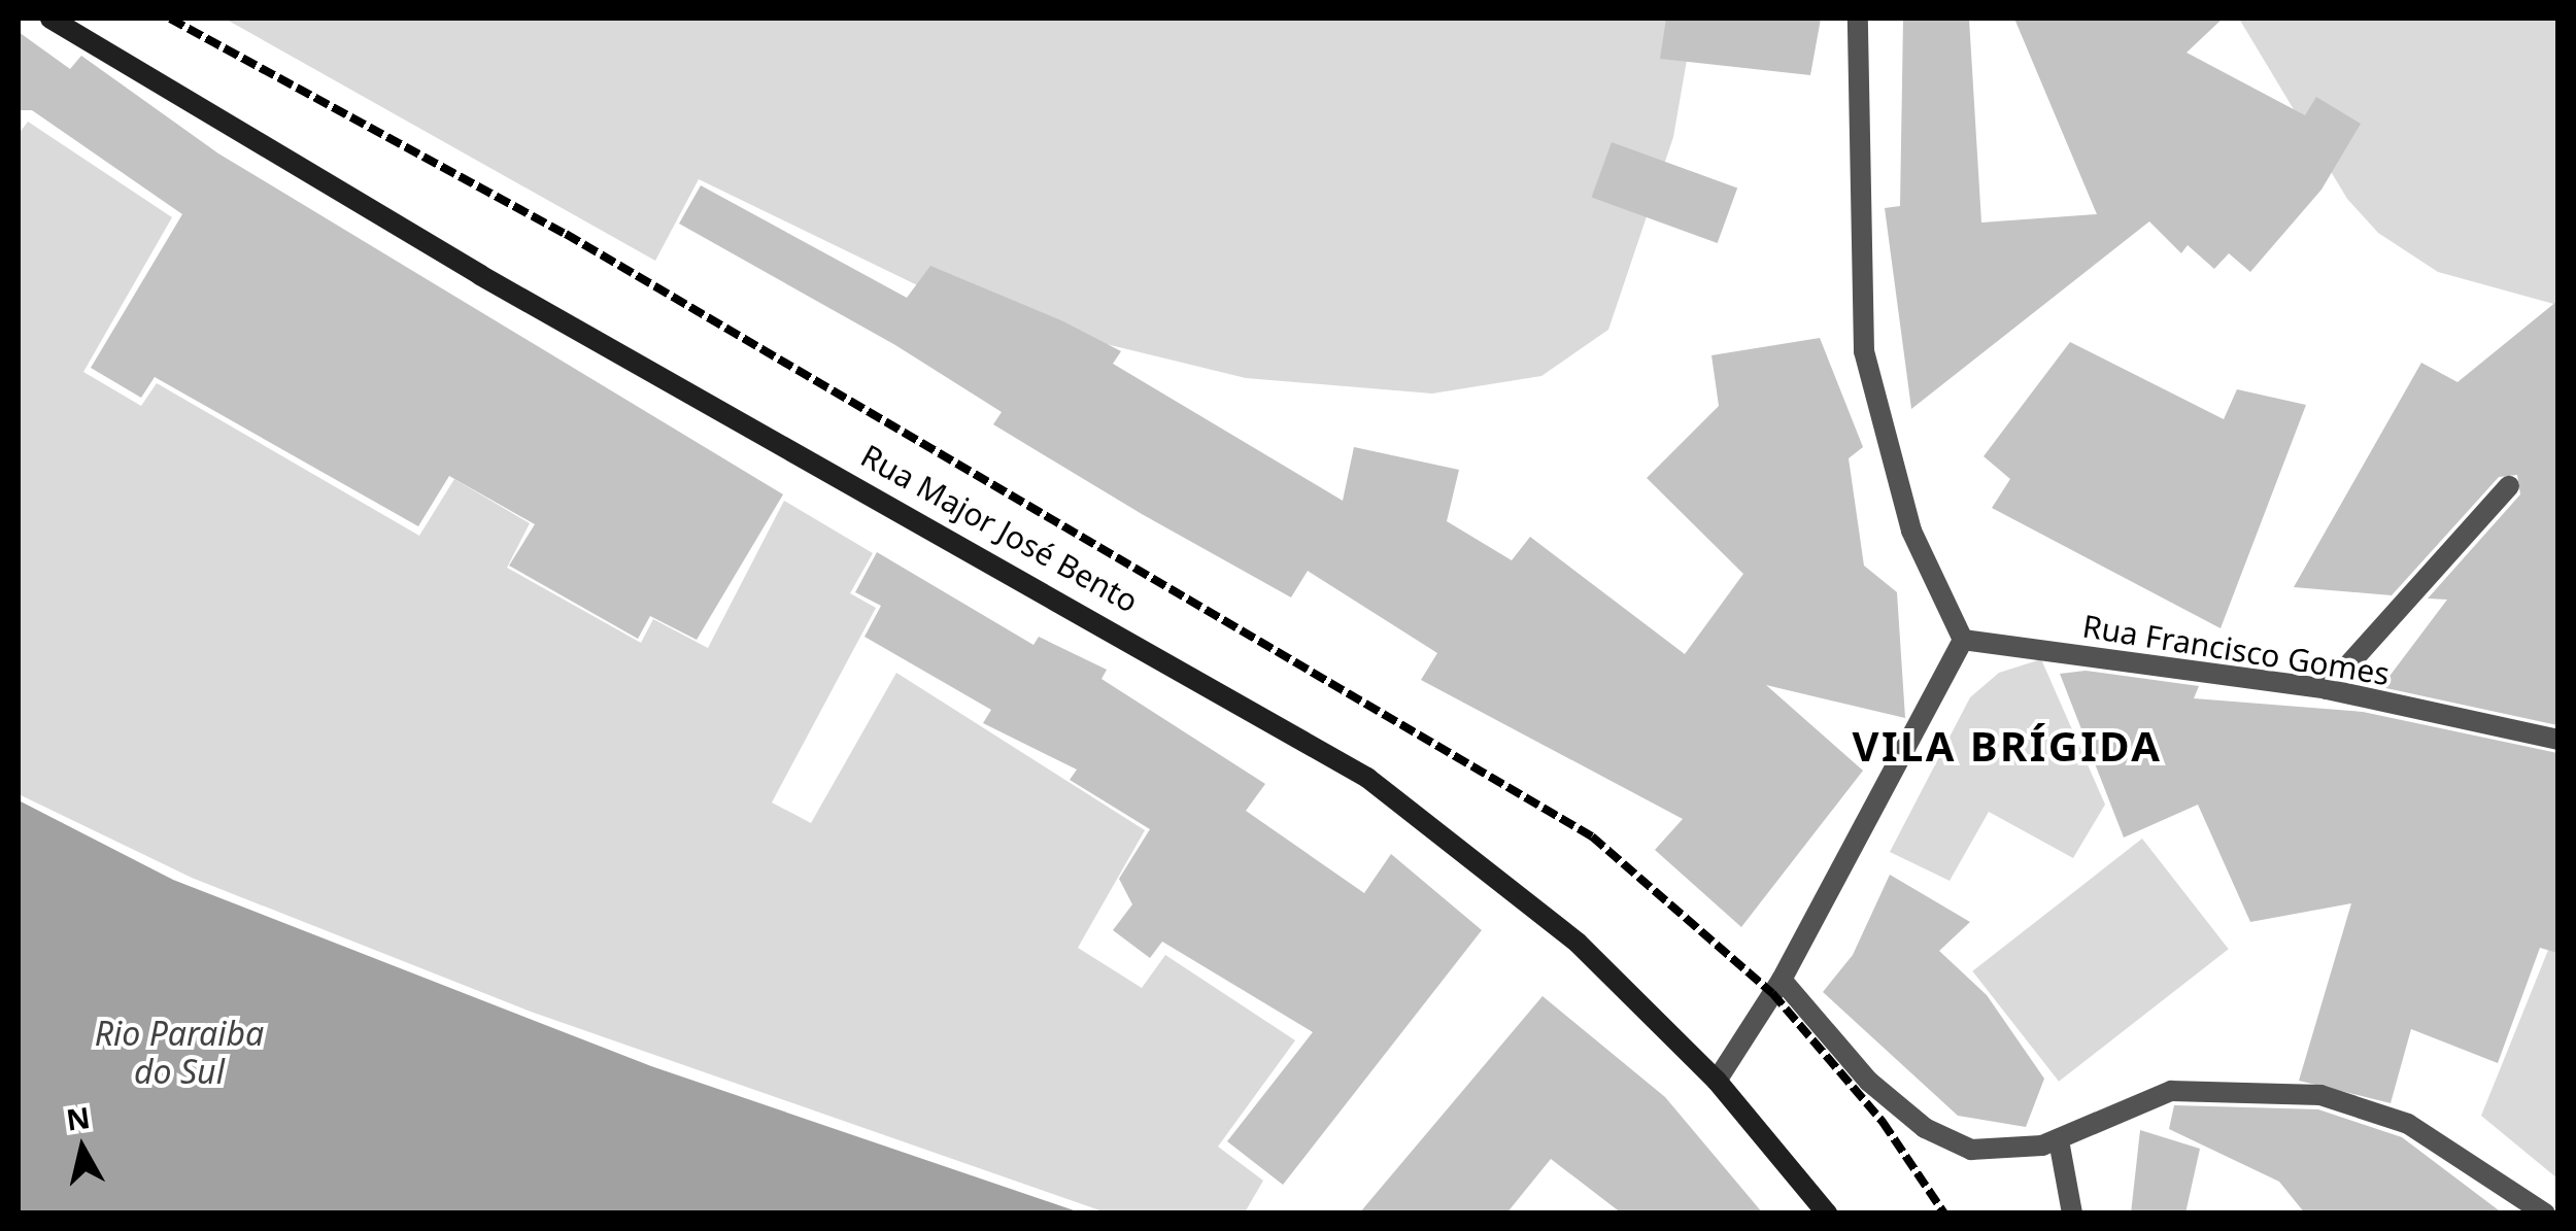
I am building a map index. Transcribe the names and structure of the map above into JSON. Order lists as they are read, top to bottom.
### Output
{
  "streets": {
    "street": ["Rua Major José Bento", "Rua Francisco Gomes"]
  },
  "districts": ["VILA BRÍGIDA"],
  "water": ["Rio Paraiba do Sul"],
  "north": "top"
}
